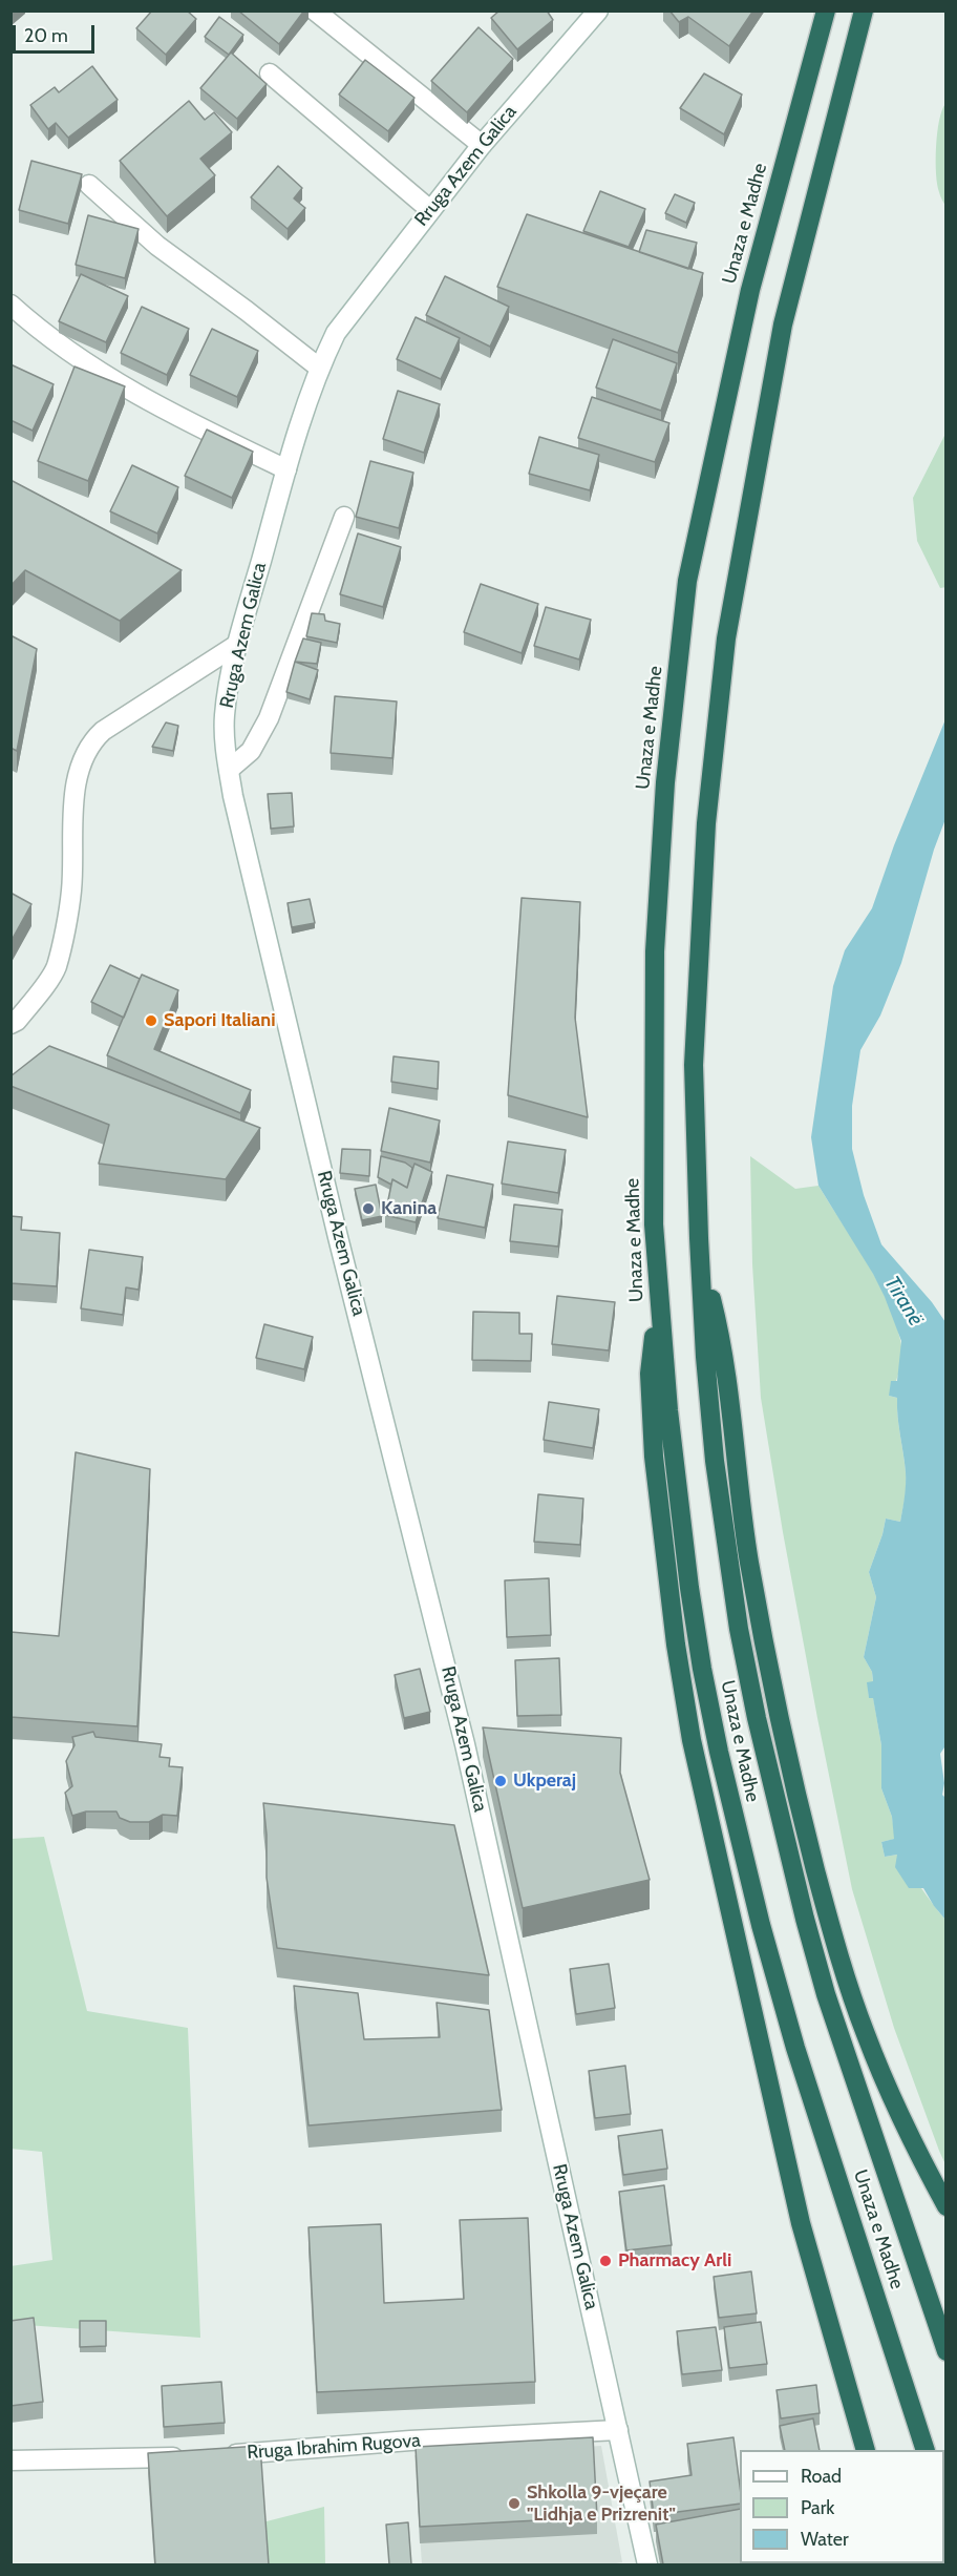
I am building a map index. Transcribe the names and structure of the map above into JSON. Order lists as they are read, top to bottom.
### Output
{
  "streets": {
    "highway": ["Unaza e Madhe"],
    "main road": ["Rruga Azem Galica", "Rruga Ibrahim Rugova"]
  },
  "crossings": [
    ["Rruga Azem Galica", "Rruga Ibrahim Rugova"]
  ],
  "water": ["Tiranë"],
  "places": [
    "Sapori Italiani",
    "Kanina",
    "Ukperaj",
    "Pharmacy Arli",
    "Shkolla 9-vjeçare \"Lidhja e Prizrenit\""
  ],
  "legend": ["Road", "Park", "Water"],
  "scale_bar": "20 m"
}
